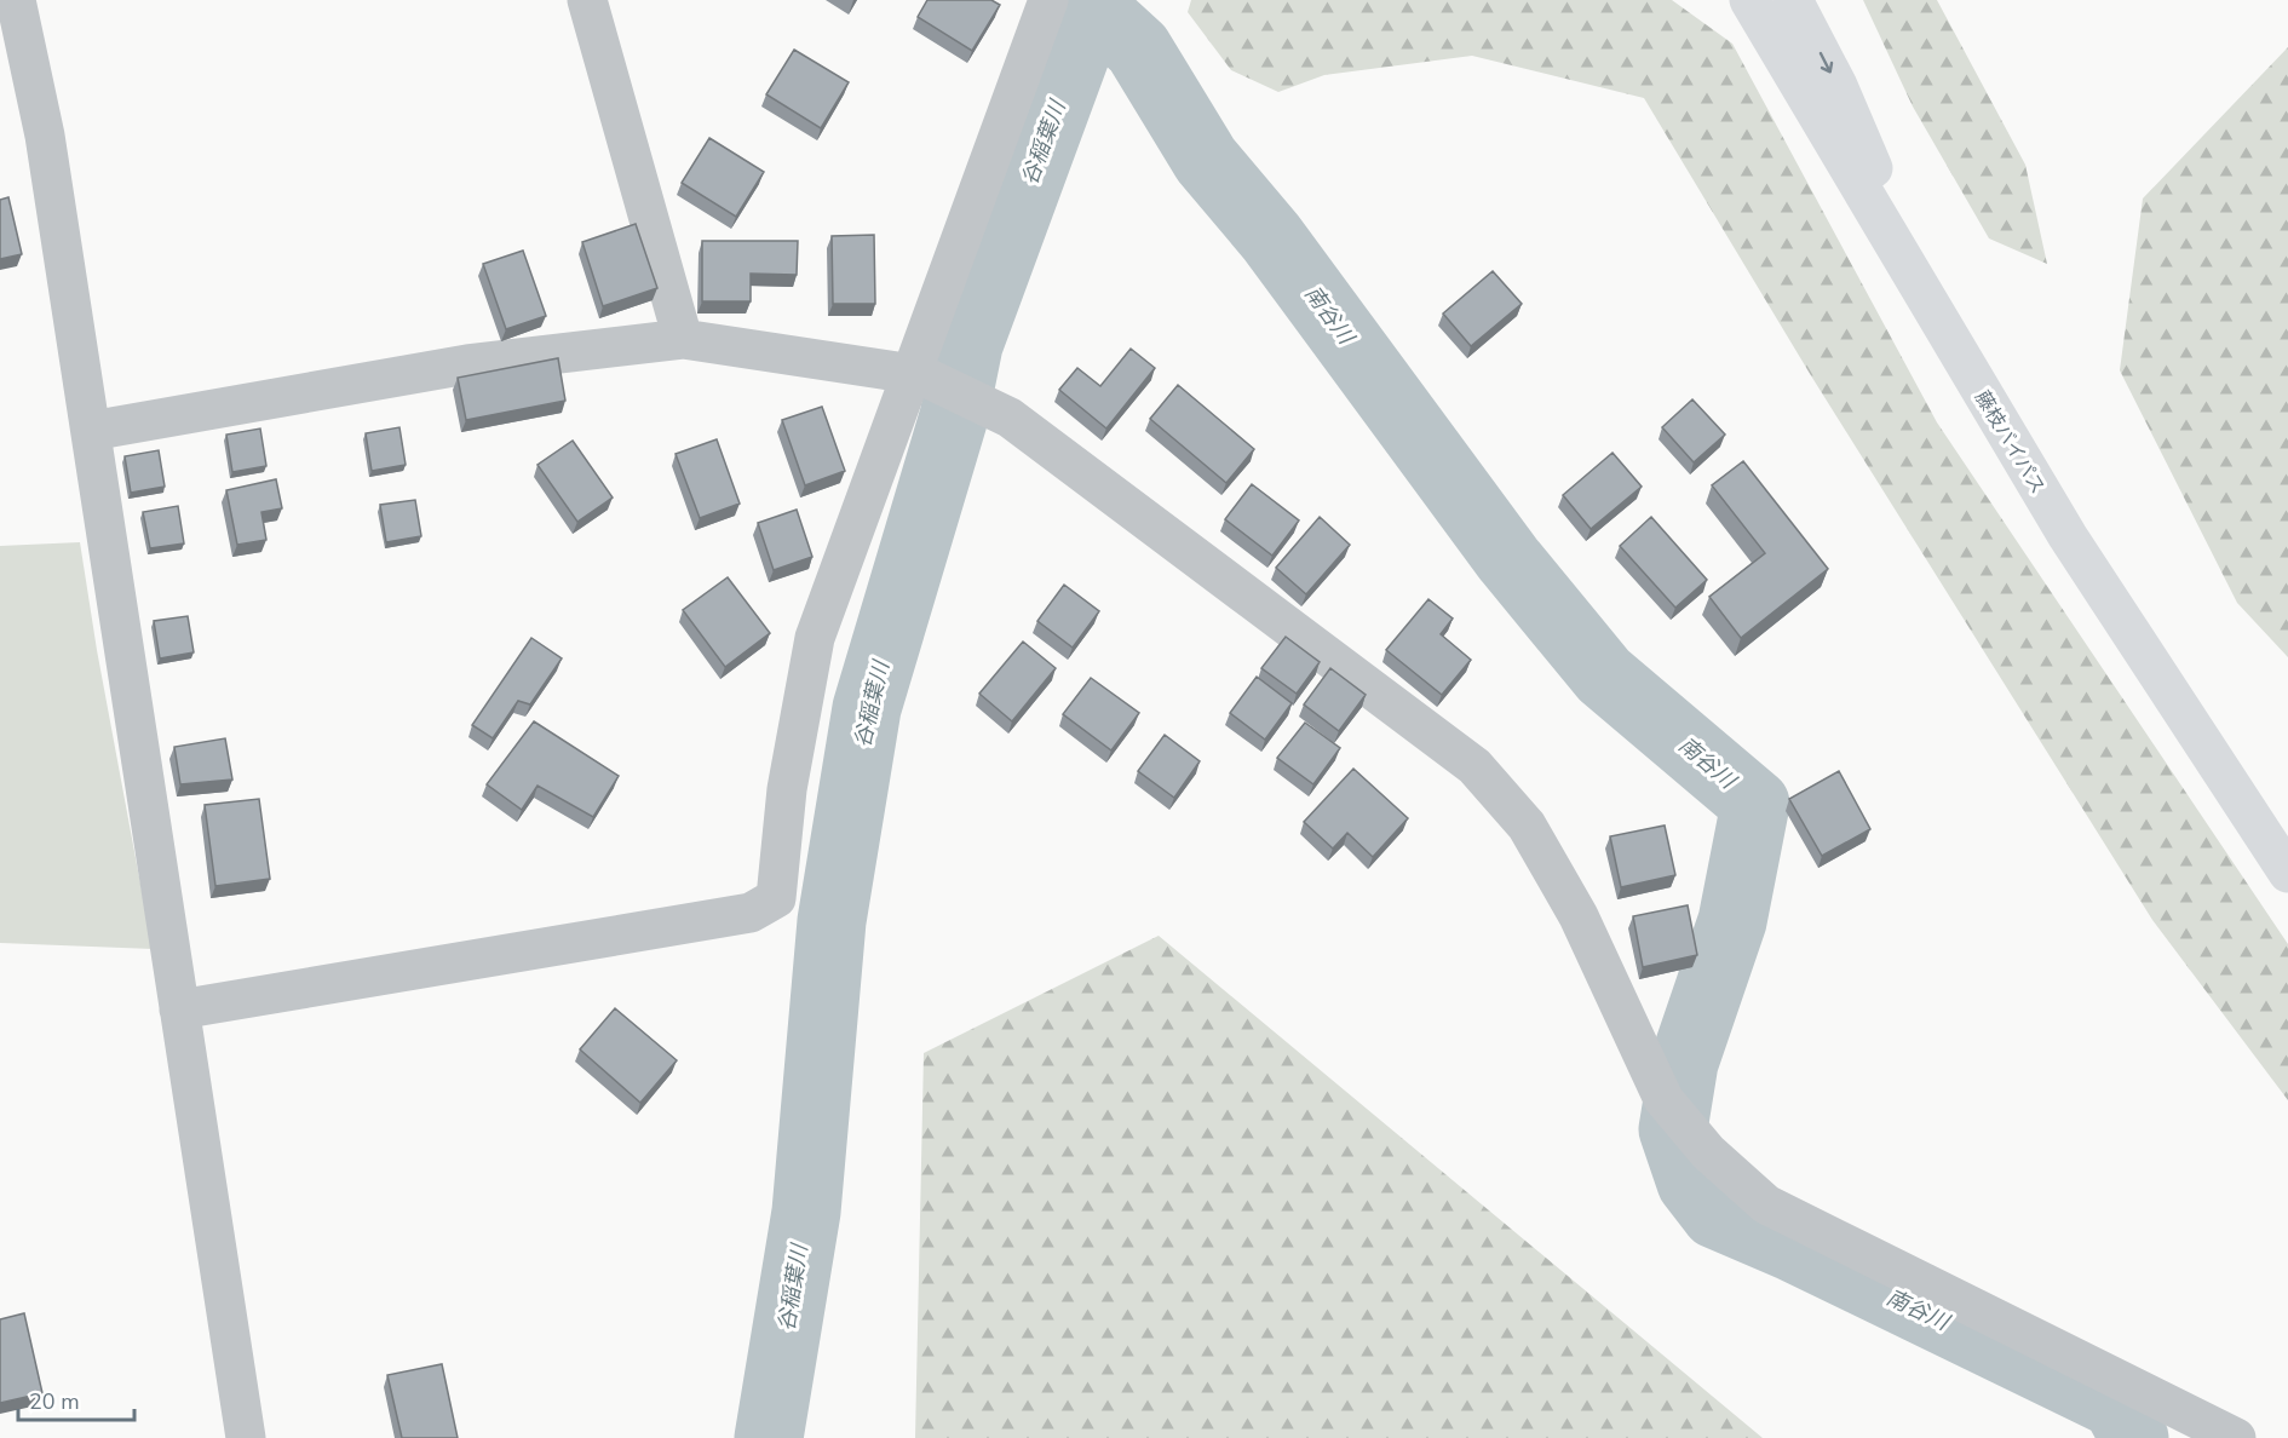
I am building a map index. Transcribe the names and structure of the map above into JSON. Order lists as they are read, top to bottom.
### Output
{
  "streets": {
    "highway": ["藤枝バイパス"]
  },
  "water": ["谷稲葉川", "南谷川"],
  "scale_bar": "20 m"
}
